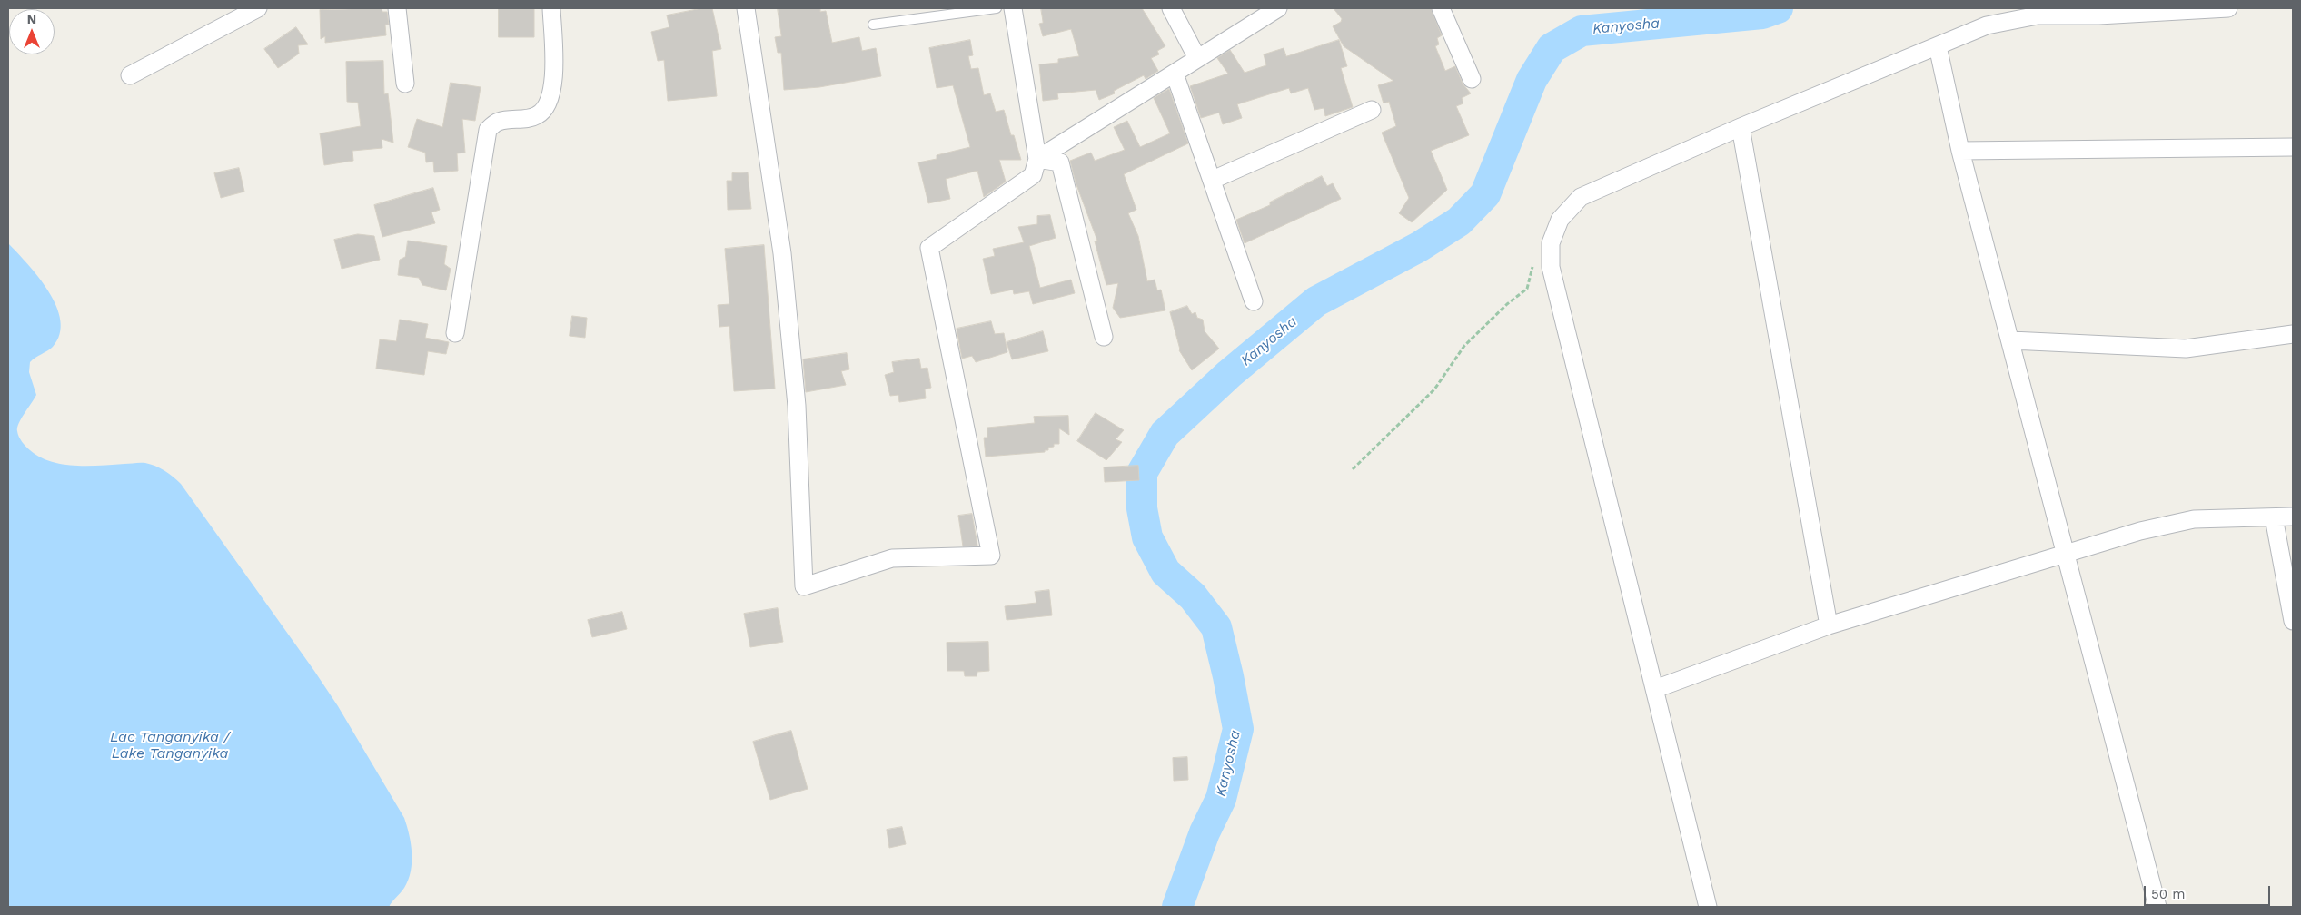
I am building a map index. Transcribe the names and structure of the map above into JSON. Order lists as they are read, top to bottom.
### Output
{
  "water": ["Kanyosha", "Lac Tanganyika / Lake Tanganyika"],
  "scale_bar": "50 m",
  "north": "top"
}
